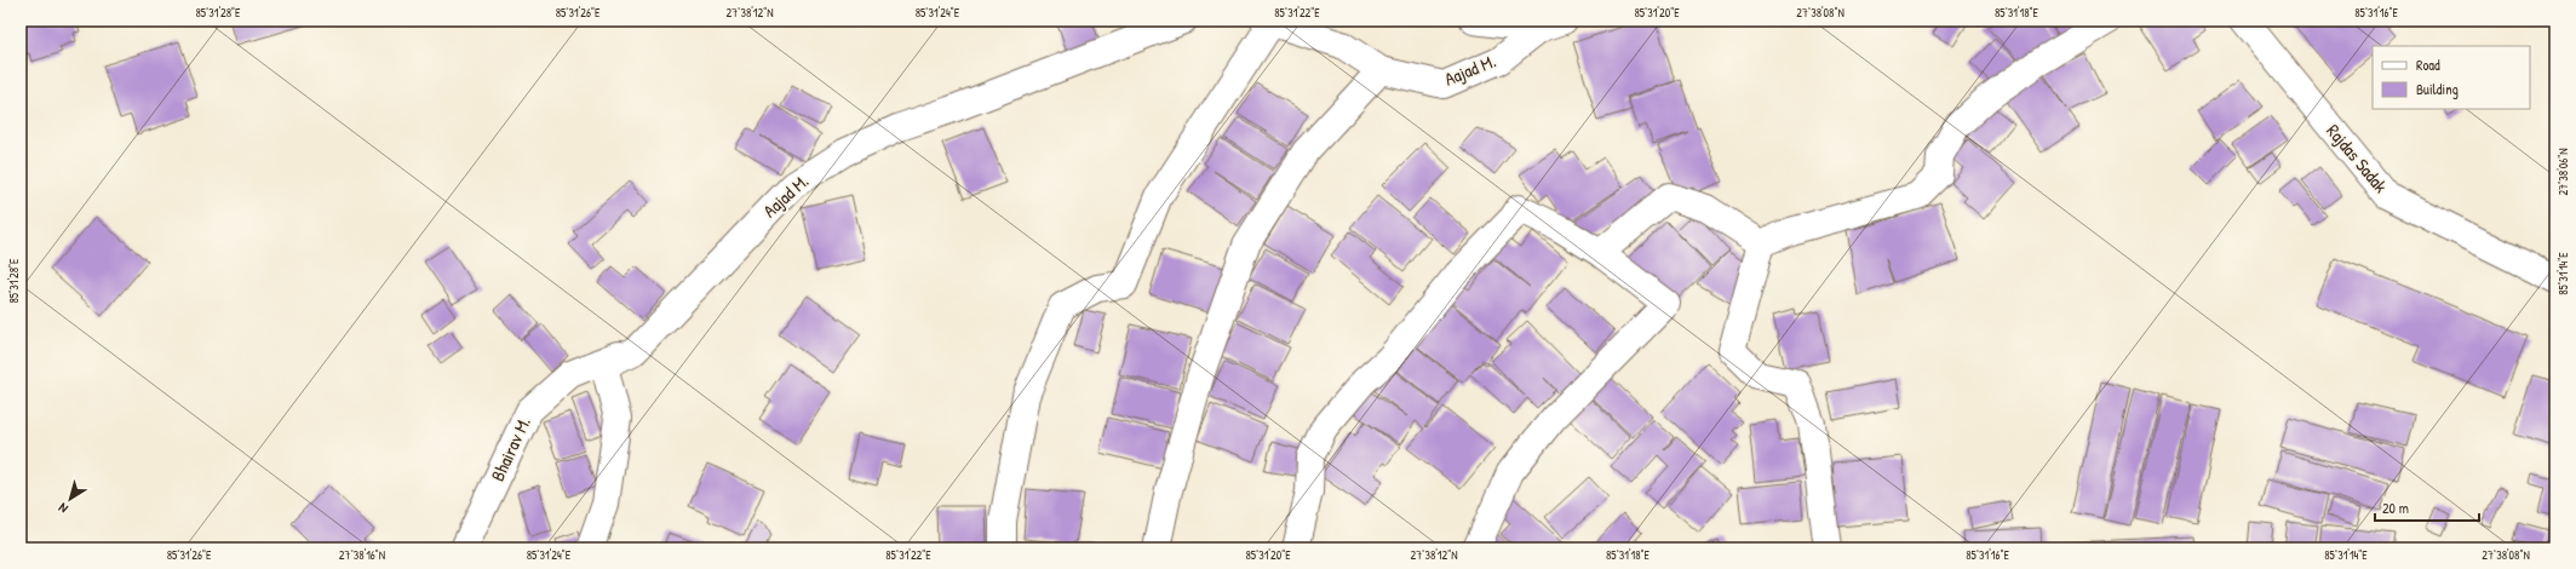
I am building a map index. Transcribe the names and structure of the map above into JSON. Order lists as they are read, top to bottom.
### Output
{
  "streets": {
    "street": ["Aajad M.", "Rajdas Sadak", "Bhairav M."]
  },
  "crossings": [
    ["Aajad M.", "Bhairav M."]
  ],
  "legend": ["Road", "Building"],
  "scale_bar": "20 m",
  "north": "bottom left",
  "coordinates": [
    "85°31'28\"E",
    "85°31'26\"E",
    "27°38'12\"N",
    "85°31'24\"E",
    "85°31'22\"E",
    "85°31'20\"E",
    "27°38'08\"N",
    "85°31'18\"E",
    "85°31'16\"E",
    "27°38'06\"N",
    "85°31'14\"E",
    "27°38'16\"N"
  ]
}
